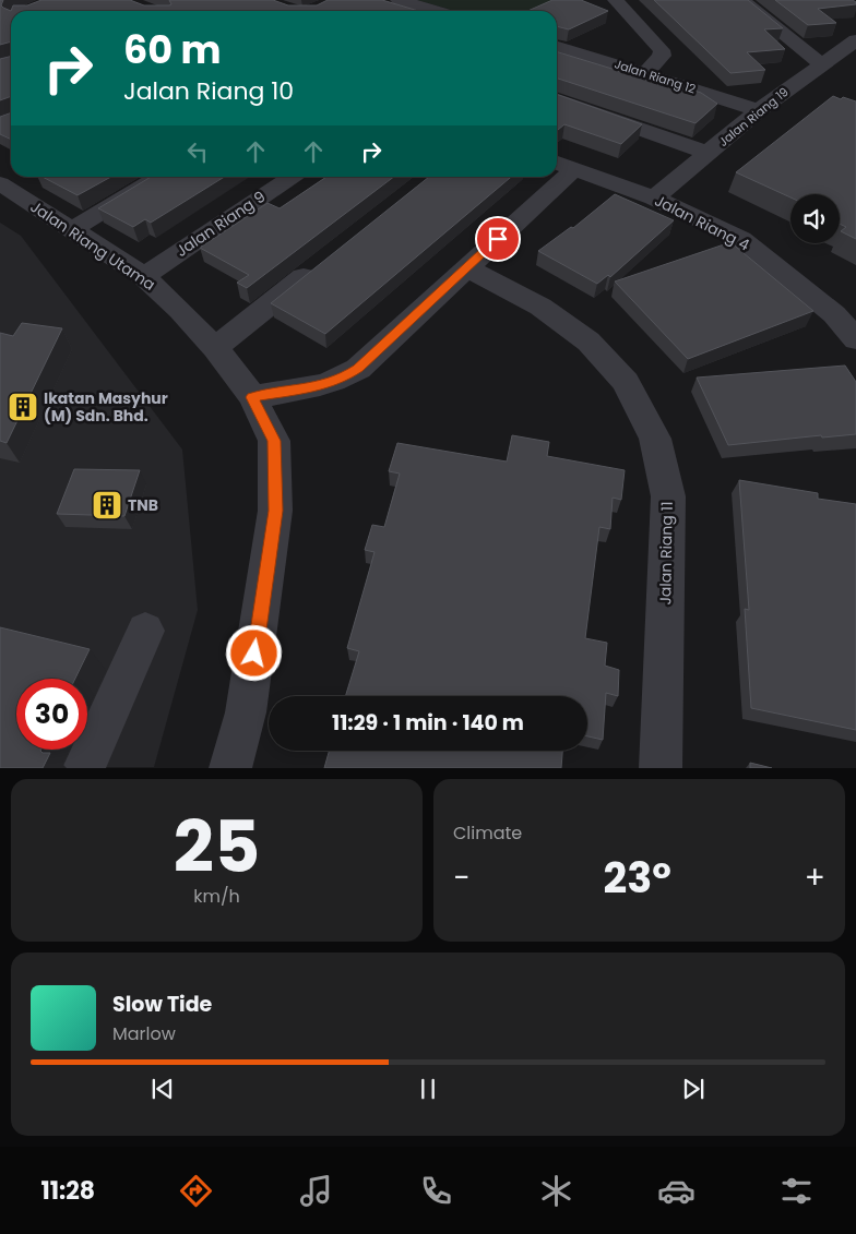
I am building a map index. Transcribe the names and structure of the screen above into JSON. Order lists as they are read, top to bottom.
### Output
{
  "streets": {
    "street": [
      "Jalan Riang 12",
      "Jalan Riang 19",
      "Jalan Riang 4",
      "Jalan Riang 9",
      "Jalan Riang Utama",
      "Jalan Riang 11"
    ]
  },
  "crossings": [
    ["Jalan Riang 12", "Jalan Riang 19"],
    ["Jalan Riang 19", "Jalan Riang 4"],
    ["Jalan Riang 9", "Jalan Riang Utama"]
  ],
  "places": {
    "building": ["Ikatan Masyhur (M) Sdn. Bhd.", "TNB"]
  },
  "page": {
    "turn": ["60 m", "Jalan Riang 10"],
    "limit": "30",
    "trip": "11:29 · 1 min · 140 m",
    "tile": [
      ["25", "km/h"],
      "Climate"
    ],
    "heat": ["−", "23°", "+"],
    "song": ["Slow Tide", "Marlow"],
    "tabs": "11:28"
  }
}
